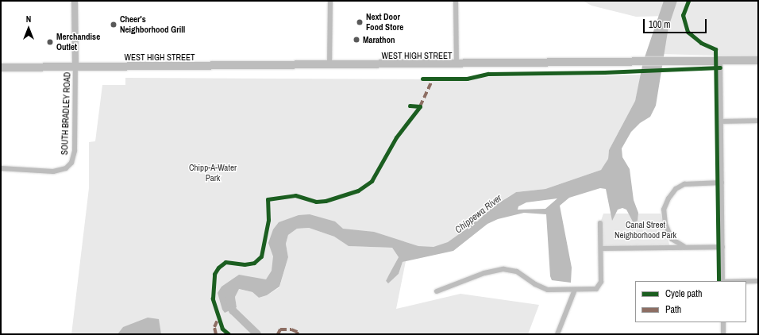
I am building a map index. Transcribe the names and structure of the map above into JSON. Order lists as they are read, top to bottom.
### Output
{
  "streets": {
    "main road": ["WEST HIGH STREET"],
    "street": ["SOUTH BRADLEY ROAD"]
  },
  "crossings": [
    ["WEST HIGH STREET", "SOUTH BRADLEY ROAD"]
  ],
  "water": ["Chippewa River"],
  "parks": ["Chipp-A-Water Park", "Canal Street Neighborhood Park"],
  "places": [
    "Next Door Food Store",
    "Cheer's Neighborhood Grill",
    "Marathon",
    "Merchandise Outlet"
  ],
  "legend": ["Cycle path", "Path"],
  "scale_bar": "100 m",
  "north": "top"
}
